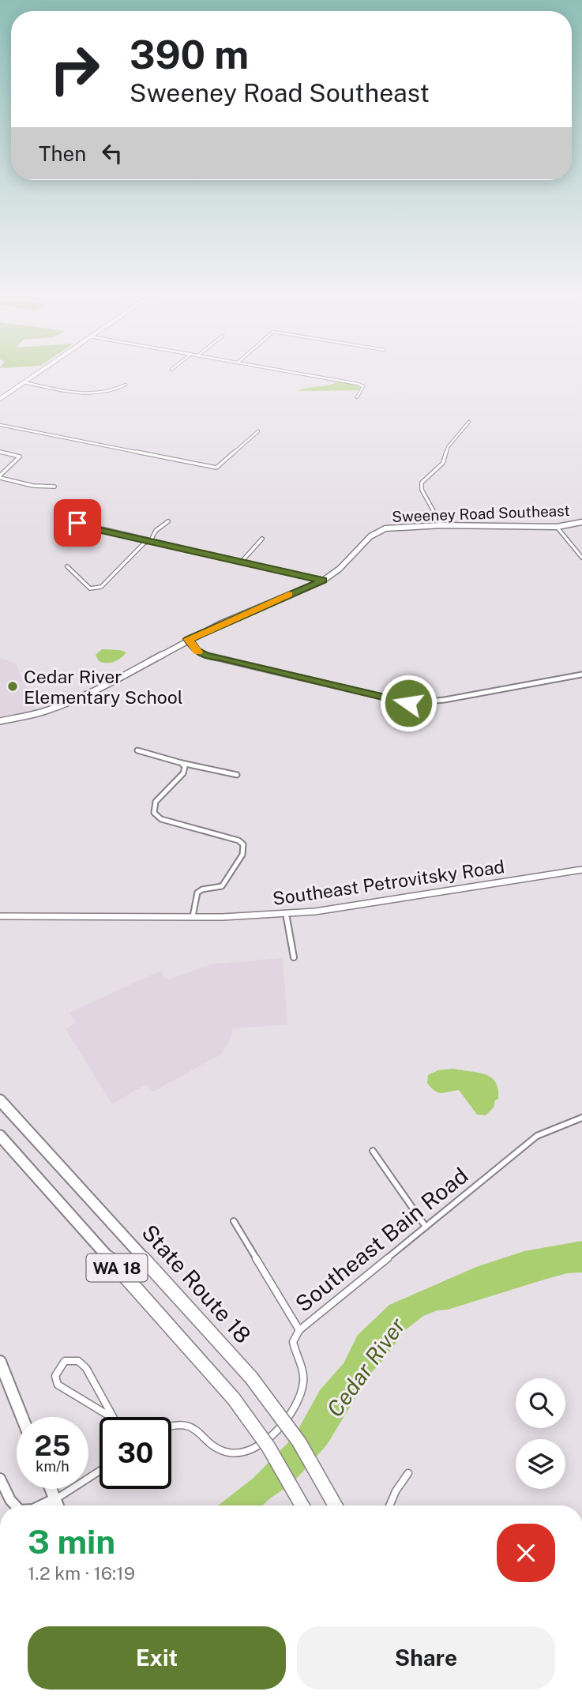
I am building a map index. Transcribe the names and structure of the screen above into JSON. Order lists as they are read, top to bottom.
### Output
{
  "streets": {
    "highway": ["WA 18", "State Route 18"],
    "street": ["Sweeney Road Southeast", "Southeast Petrovitsky Road", "Southeast Bain Road"]
  },
  "water": ["Cedar River"],
  "places": ["Cedar River Elementary School"],
  "page": {
    "turn": ["390 m", "Sweeney Road Southeast"],
    "then": "Then",
    "speed": "25 km/h",
    "limit": "30",
    "heading": ["3 min", "1.2 km · 16:19"],
    "buttons": ["Exit", "Share"]
  }
}
